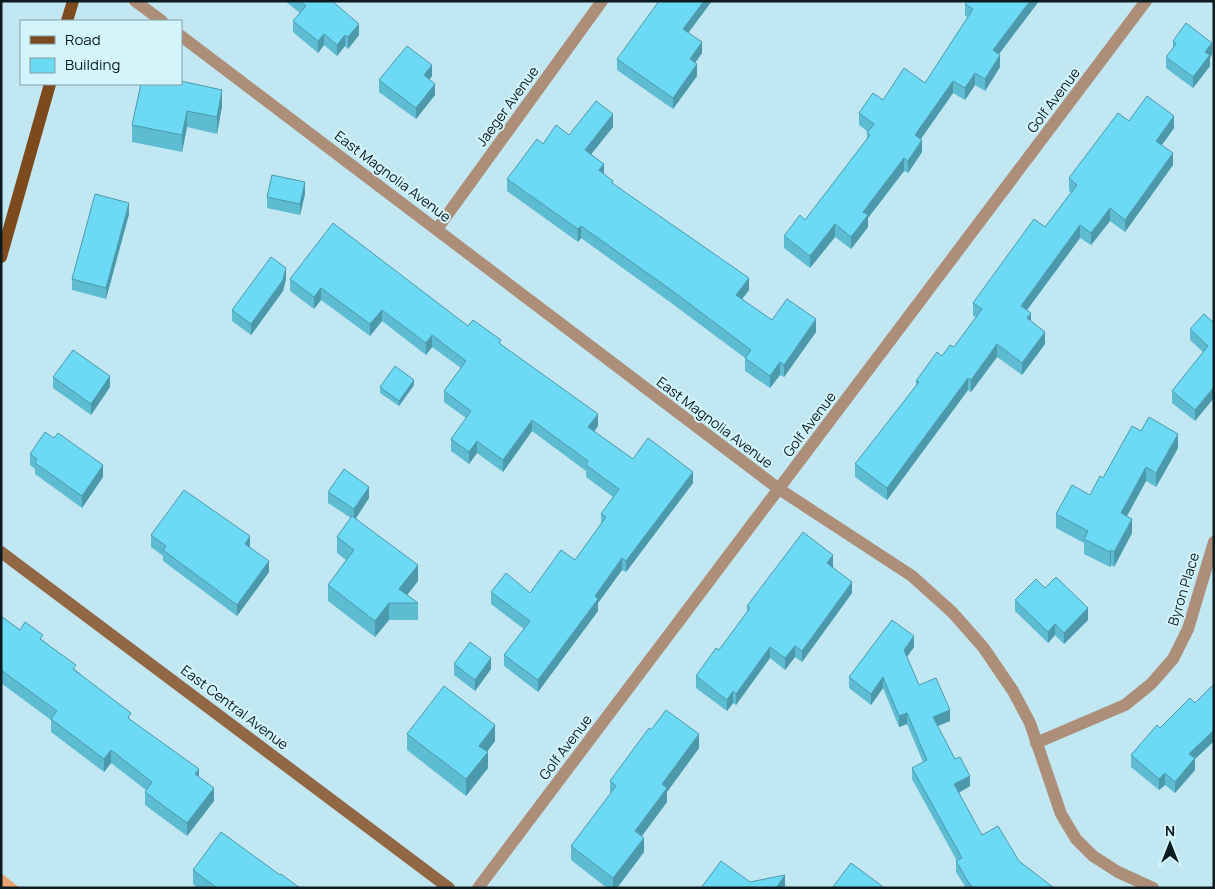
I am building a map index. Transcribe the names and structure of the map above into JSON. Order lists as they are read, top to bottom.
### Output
{
  "streets": {
    "street": [
      "Golf Avenue",
      "Jaeger Avenue",
      "East Magnolia Avenue",
      "Byron Place",
      "East Central Avenue"
    ]
  },
  "crossings": [
    ["Golf Avenue", "East Magnolia Avenue"],
    ["Jaeger Avenue", "East Magnolia Avenue"],
    ["East Magnolia Avenue", "Byron Place"]
  ],
  "legend": ["Road", "Building"],
  "north": "top"
}
